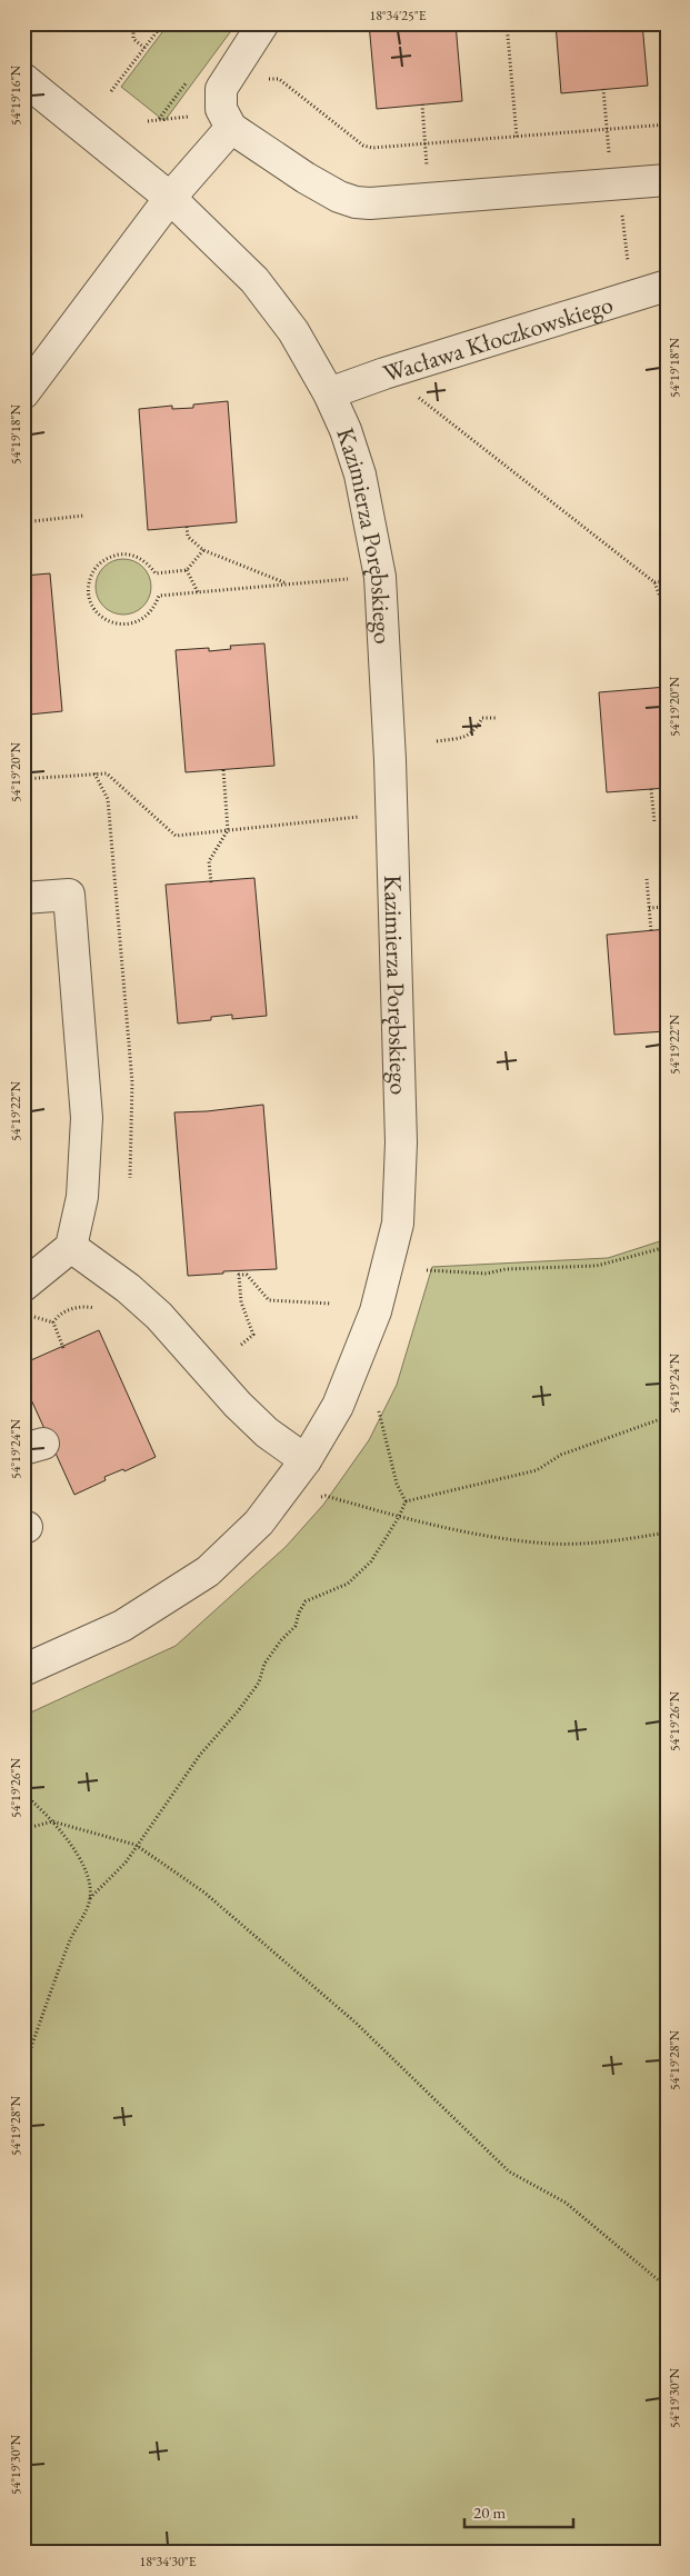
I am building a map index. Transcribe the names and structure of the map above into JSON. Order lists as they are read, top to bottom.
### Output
{
  "streets": {
    "street": ["Wacława Kłoczkowskiego", "Kazimierza Porębskiego"]
  },
  "crossings": [
    ["Wacława Kłoczkowskiego", "Kazimierza Porębskiego"]
  ],
  "scale_bar": "20 m",
  "coordinates": [
    "18°34'25\"E",
    "54°19'16\"N",
    "54°19'18\"N",
    "54°19'20\"N",
    "54°19'22\"N",
    "54°19'24\"N",
    "54°19'26\"N",
    "54°19'28\"N",
    "54°19'30\"N",
    "18°34'30\"E"
  ]
}
